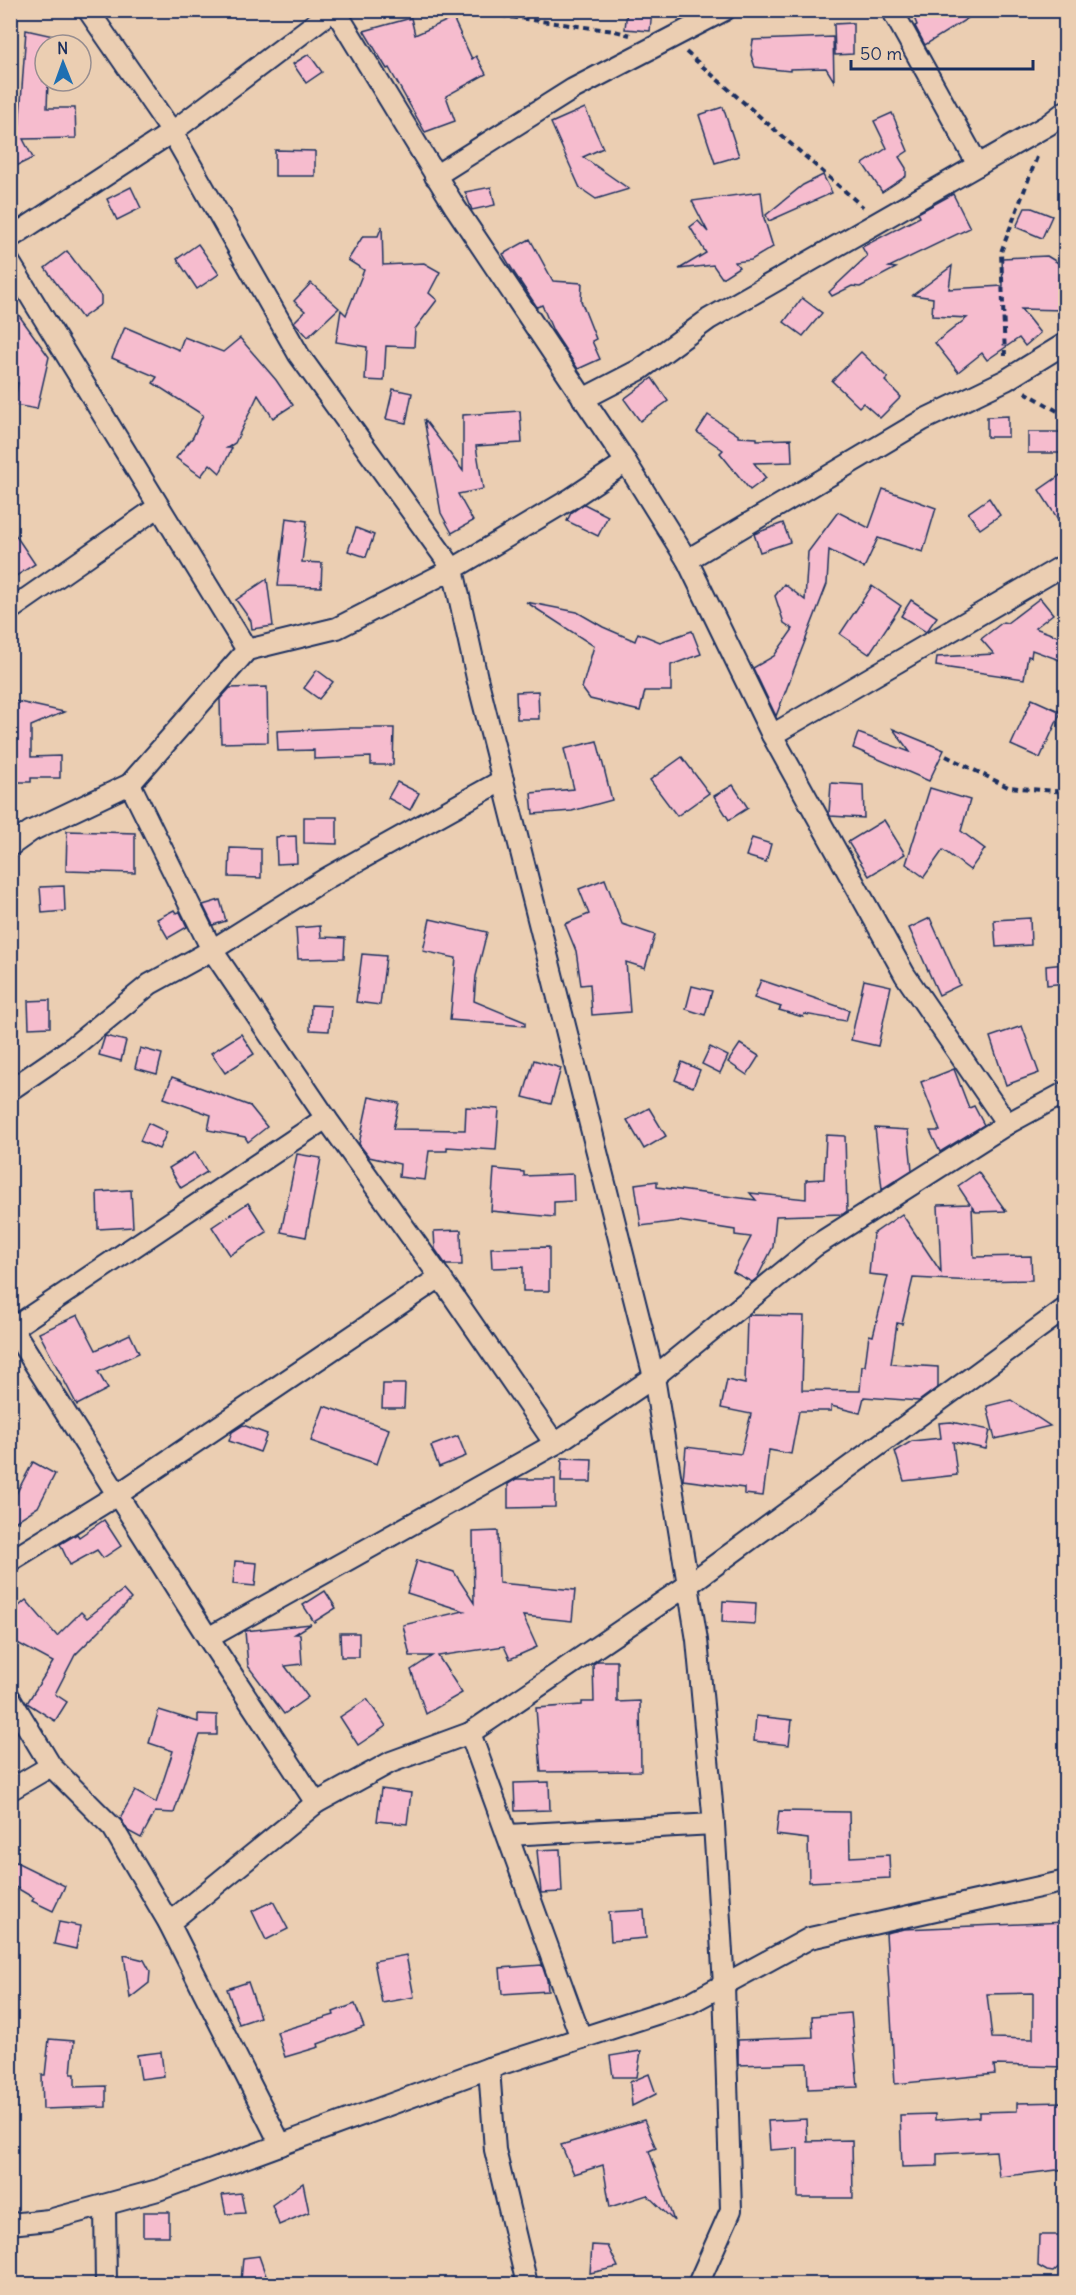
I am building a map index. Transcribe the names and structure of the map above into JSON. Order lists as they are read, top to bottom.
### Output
{
  "scale_bar": "50 m",
  "north": "top"
}
